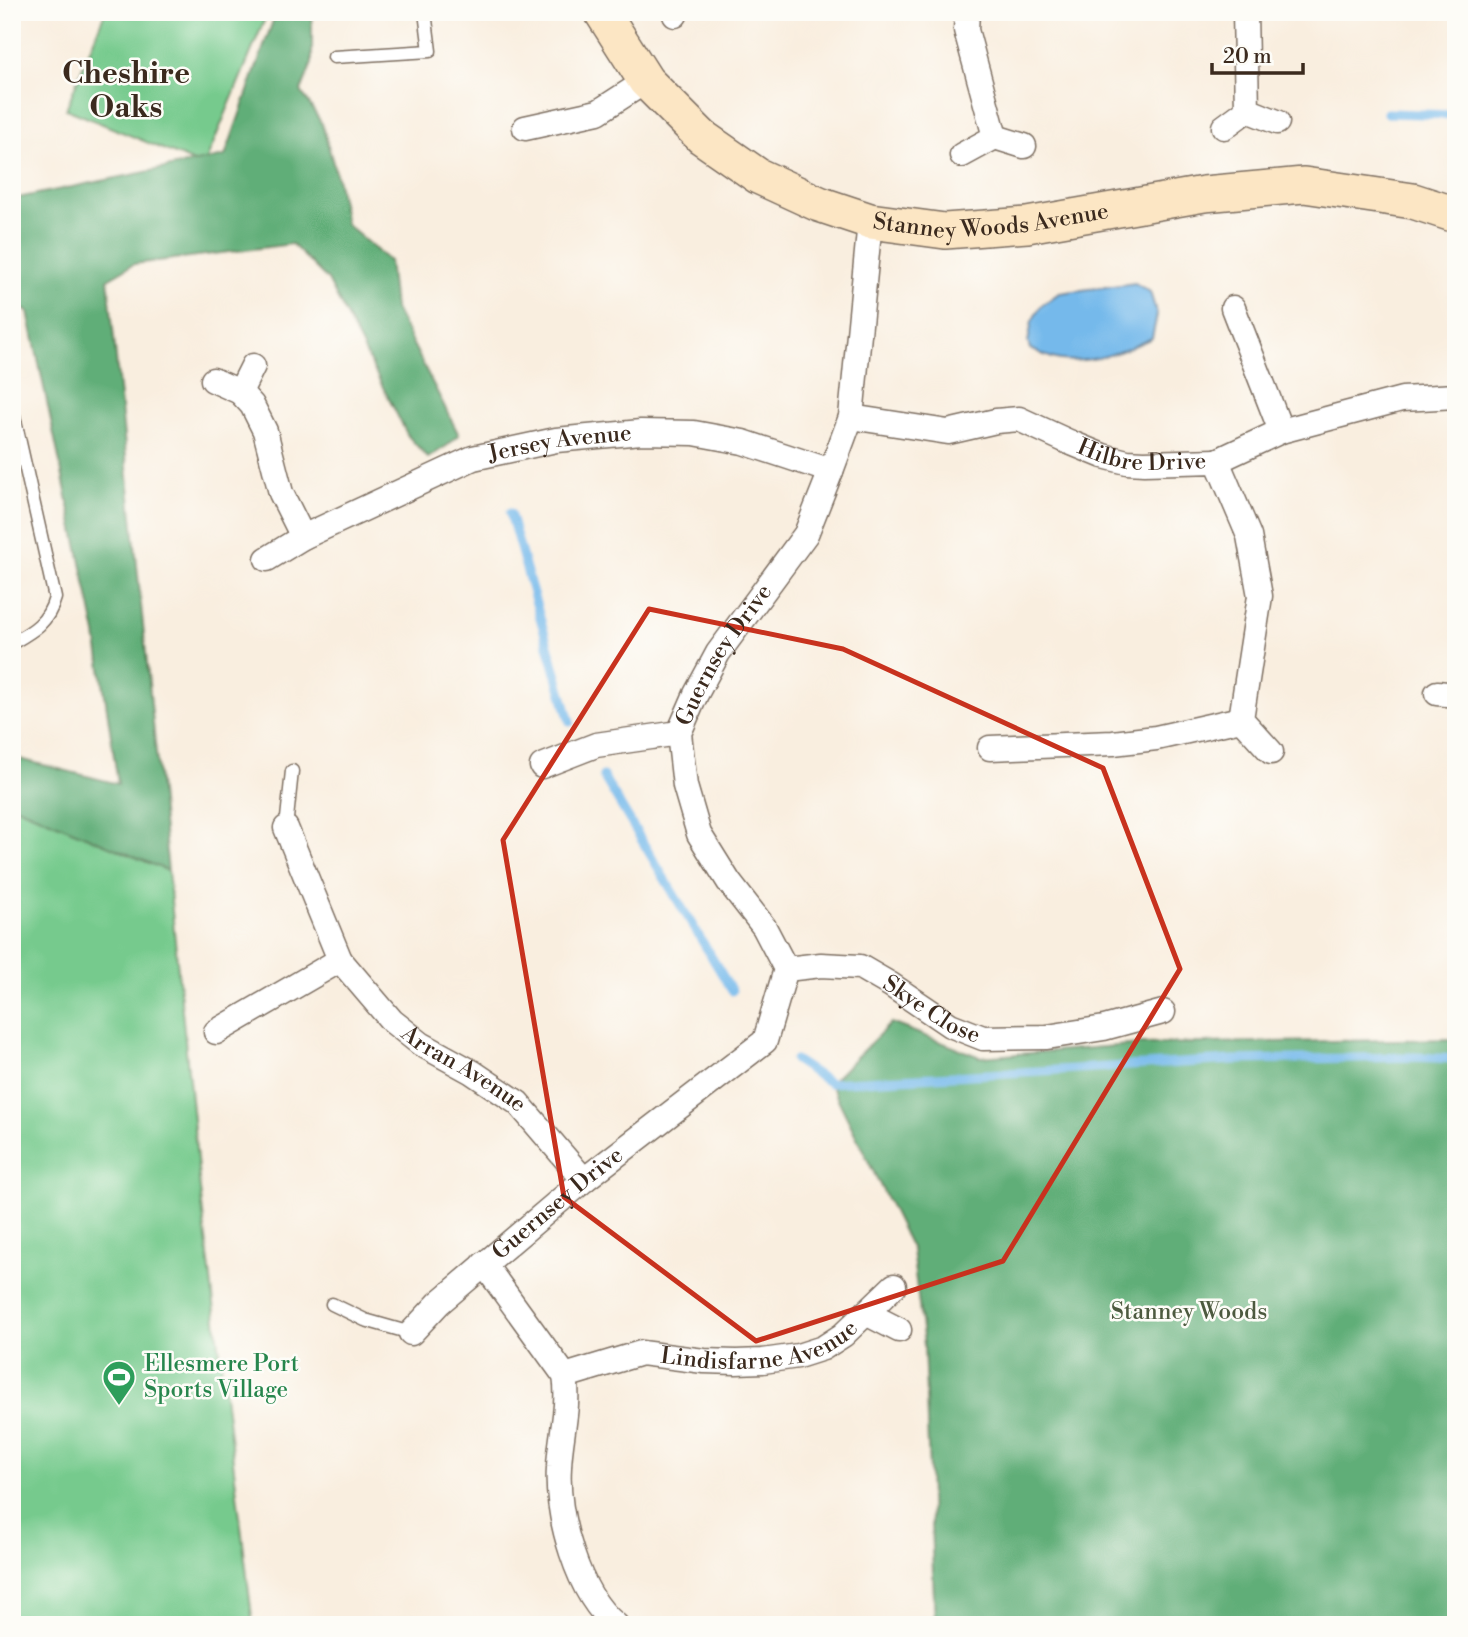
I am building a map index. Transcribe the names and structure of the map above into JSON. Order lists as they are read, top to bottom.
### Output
{
  "streets": {
    "street": [
      "Stanney Woods Avenue",
      "Jersey Avenue",
      "Hilbre Drive",
      "Guernsey Drive",
      "Skye Close",
      "Arran Avenue",
      "Lindisfarne Avenue"
    ]
  },
  "crossings": [
    ["Stanney Woods Avenue", "Guernsey Drive"],
    ["Jersey Avenue", "Guernsey Drive"],
    ["Hilbre Drive", "Guernsey Drive"],
    ["Guernsey Drive", "Skye Close"],
    ["Guernsey Drive", "Arran Avenue"]
  ],
  "districts": ["Cheshire Oaks"],
  "parks": ["Stanney Woods"],
  "places": {
    "sports": ["Ellesmere Port Sports Village"]
  },
  "scale_bar": "20 m"
}
